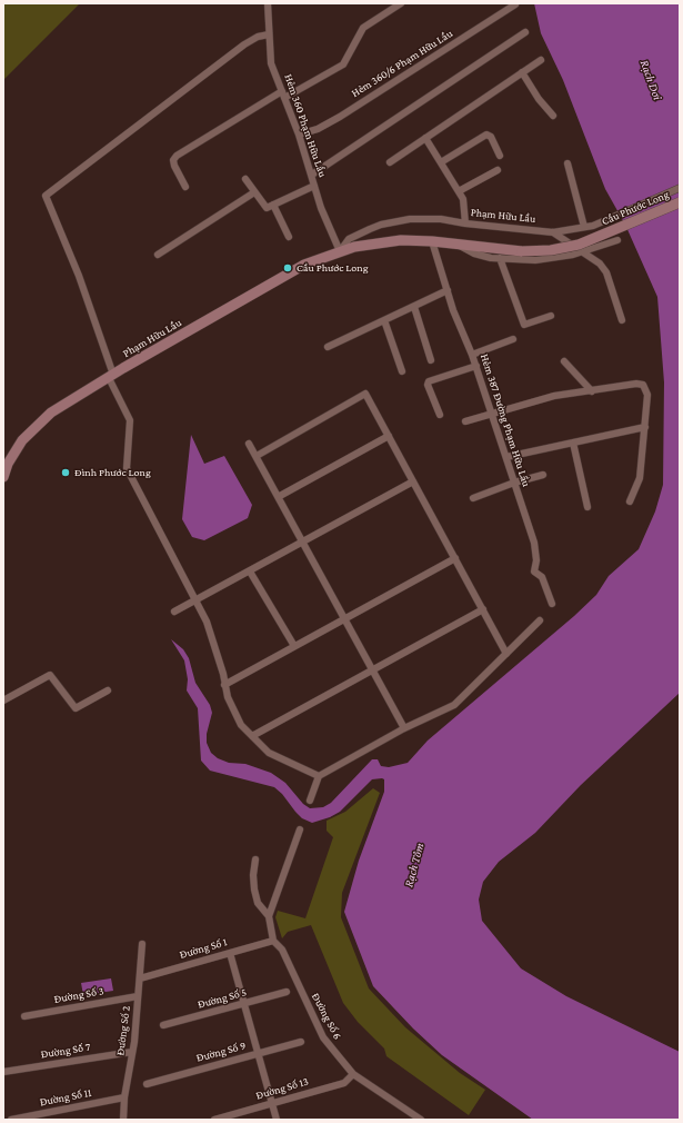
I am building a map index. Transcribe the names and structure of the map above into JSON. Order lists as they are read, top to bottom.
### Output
{
  "streets": {
    "main road": ["Cầu Phước Long", "Phạm Hữu Lầu"],
    "street": [
      "Hẻm 360/6 Phạm Hữu Lầu",
      "Hẻm 360 Phạm Hữu Lầu",
      "Hẻm 387 Đường Phạm Hữu Lầu",
      "Đường Số 1",
      "Đường Số 3",
      "Đường Số 5",
      "Đường Số 6",
      "Đường Số 2",
      "Đường Số 7",
      "Đường Số 9",
      "Đường Số 13",
      "Đường Số 11"
    ]
  },
  "crossings": [
    ["Hẻm 360/6 Phạm Hữu Lầu", "Hẻm 360 Phạm Hữu Lầu"],
    ["Hẻm 360 Phạm Hữu Lầu", "Phạm Hữu Lầu"],
    ["Cầu Phước Long", "Phạm Hữu Lầu"],
    ["Phạm Hữu Lầu", "Hẻm 387 Đường Phạm Hữu Lầu"],
    ["Đường Số 1", "Đường Số 6"],
    ["Đường Số 1", "Đường Số 2"],
    ["Đường Số 3", "Đường Số 2"],
    ["Đường Số 6", "Đường Số 13"],
    ["Đường Số 2", "Đường Số 7"],
    ["Đường Số 2", "Đường Số 11"]
  ],
  "water": ["Rạch Dơi", "Rạch Tôm"],
  "places": ["Cầu Phước Long", "Đình Phước Long"]
}
